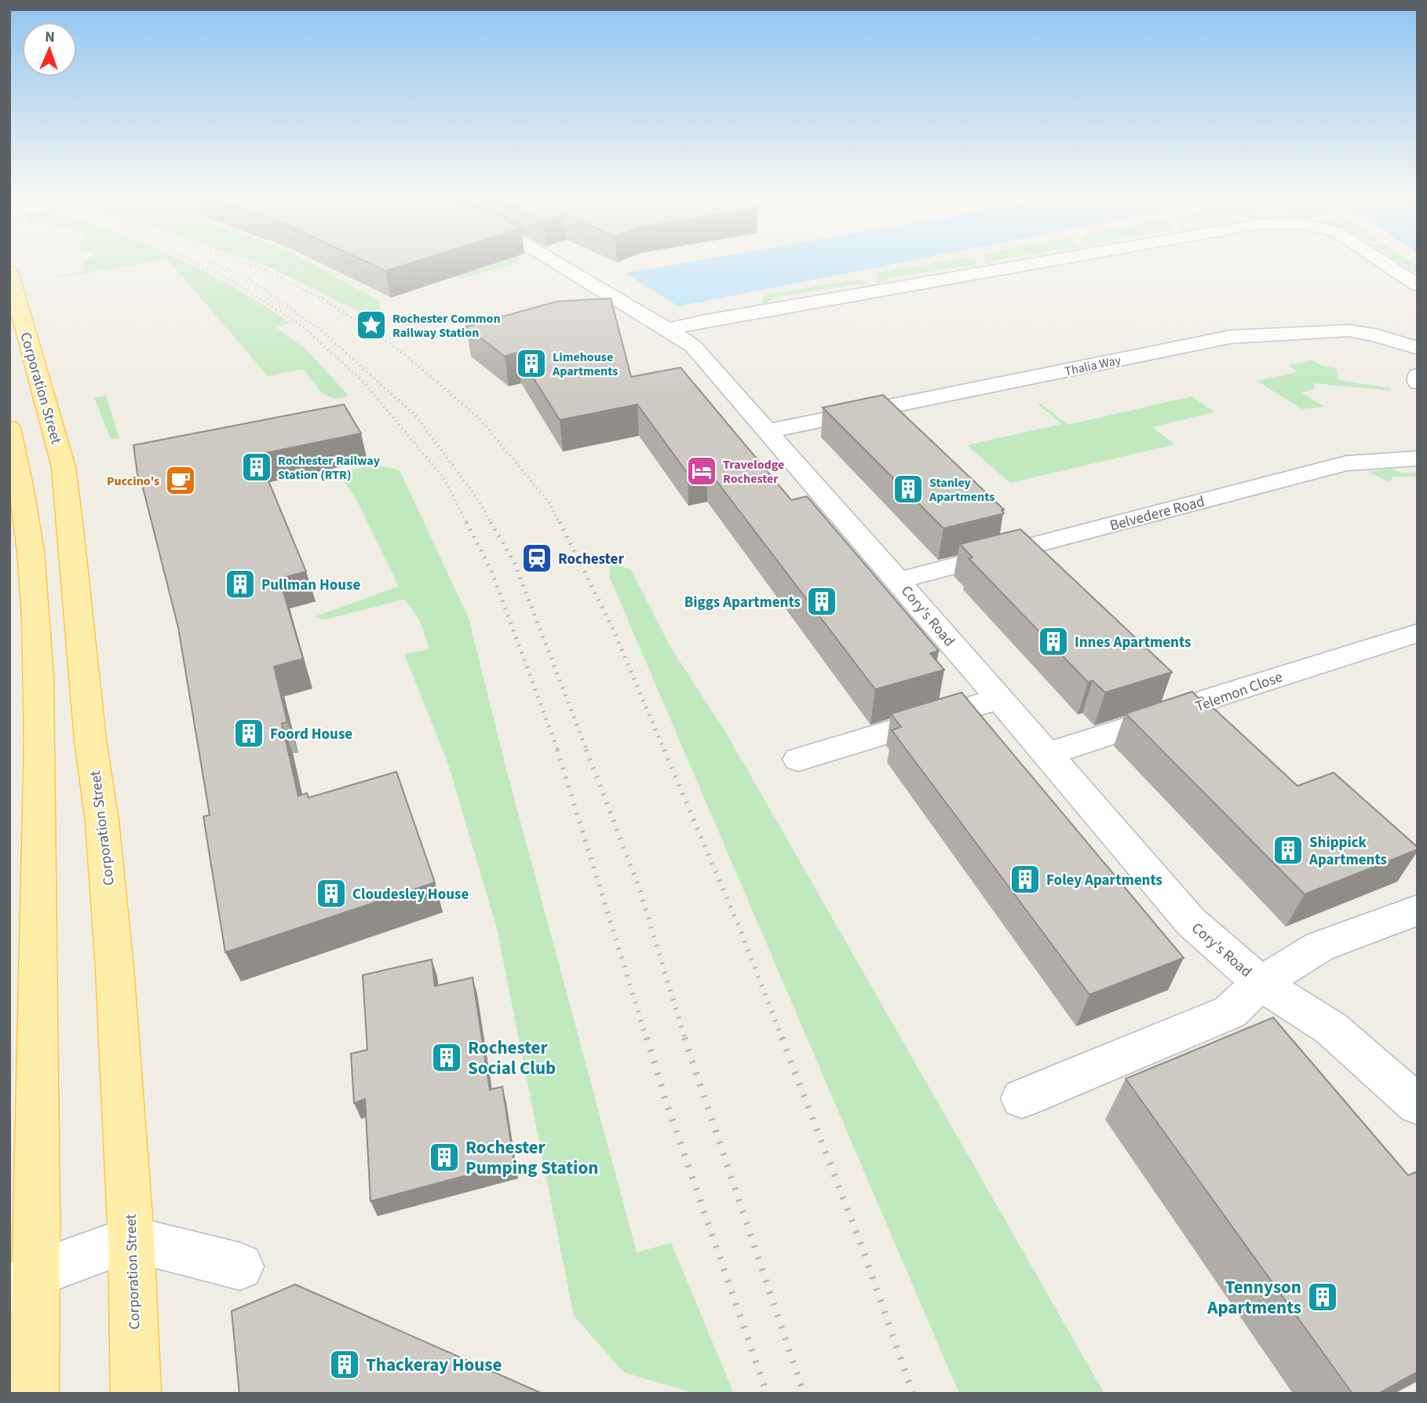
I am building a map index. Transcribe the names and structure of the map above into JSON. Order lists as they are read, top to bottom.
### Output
{
  "streets": {
    "main road": ["Corporation Street"],
    "street": [
      "Thalia Way",
      "Belvedere Road",
      "Cory's Road",
      "Telemon Close"
    ]
  },
  "crossings": [
    ["Thalia Way", "Cory's Road"],
    ["Belvedere Road", "Cory's Road"],
    ["Cory's Road", "Telemon Close"]
  ],
  "places": {
    "place": ["Rochester Common Railway Station"],
    "building": [
      "Limehouse Apartments",
      "Rochester Railway Station (RTR)",
      "Stanley Apartments",
      "Pullman House",
      "Biggs Apartments",
      "Innes Apartments",
      "Foord House",
      "Shippick Apartments",
      "Foley Apartments",
      "Cloudesley House",
      "Rochester Social Club",
      "Rochester Pumping Station",
      "Tennyson Apartments",
      "Thackeray House"
    ],
    "hotel": ["Travelodge Rochester"],
    "cafe": ["Puccino's"],
    "station": ["Rochester"]
  },
  "north": "top"
}
